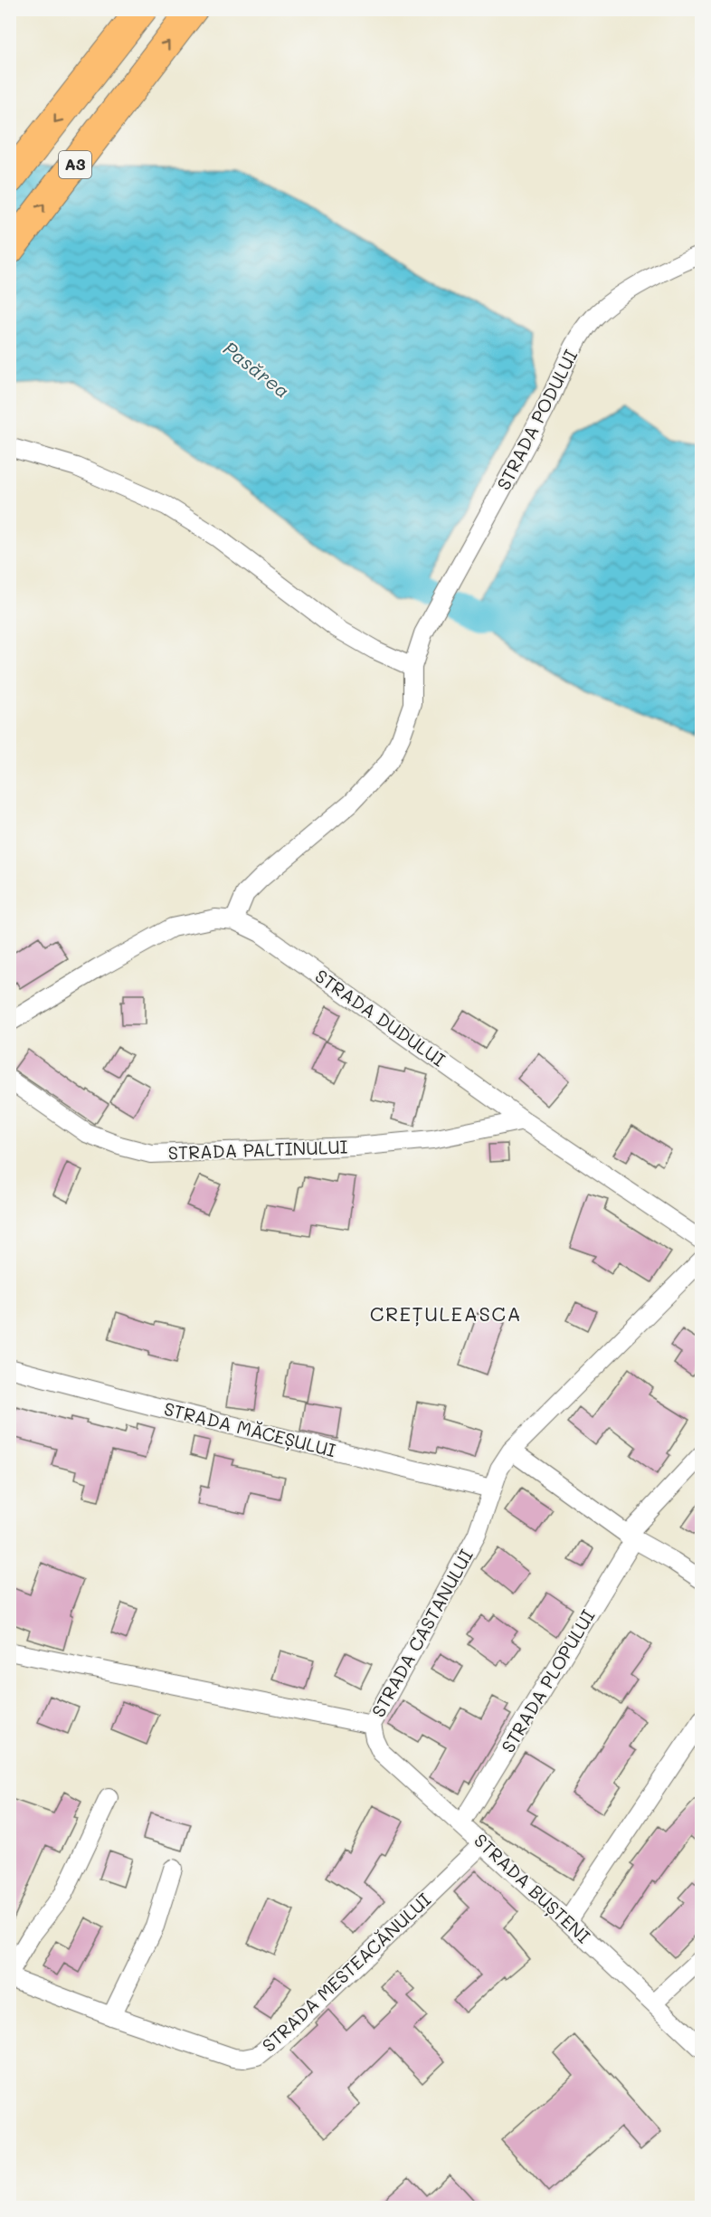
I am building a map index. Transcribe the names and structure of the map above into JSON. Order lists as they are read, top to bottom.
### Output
{
  "streets": {
    "highway": ["A3"],
    "street": [
      "STRADA PODULUI",
      "STRADA DUDULUI",
      "STRADA PALTINULUI",
      "STRADA MĂCEȘULUI",
      "STRADA CASTANULUI",
      "STRADA PLOPULUI",
      "STRADA BUȘTENI",
      "STRADA MESTEACĂNULUI"
    ]
  },
  "crossings": [
    ["STRADA DUDULUI", "STRADA PALTINULUI"],
    ["STRADA MĂCEȘULUI", "STRADA CASTANULUI"],
    ["STRADA CASTANULUI", "STRADA BUȘTENI"],
    ["STRADA PLOPULUI", "STRADA BUȘTENI"],
    ["STRADA BUȘTENI", "STRADA MESTEACĂNULUI"]
  ],
  "districts": ["CREȚULEASCA"],
  "water": ["Pasărea"]
}
